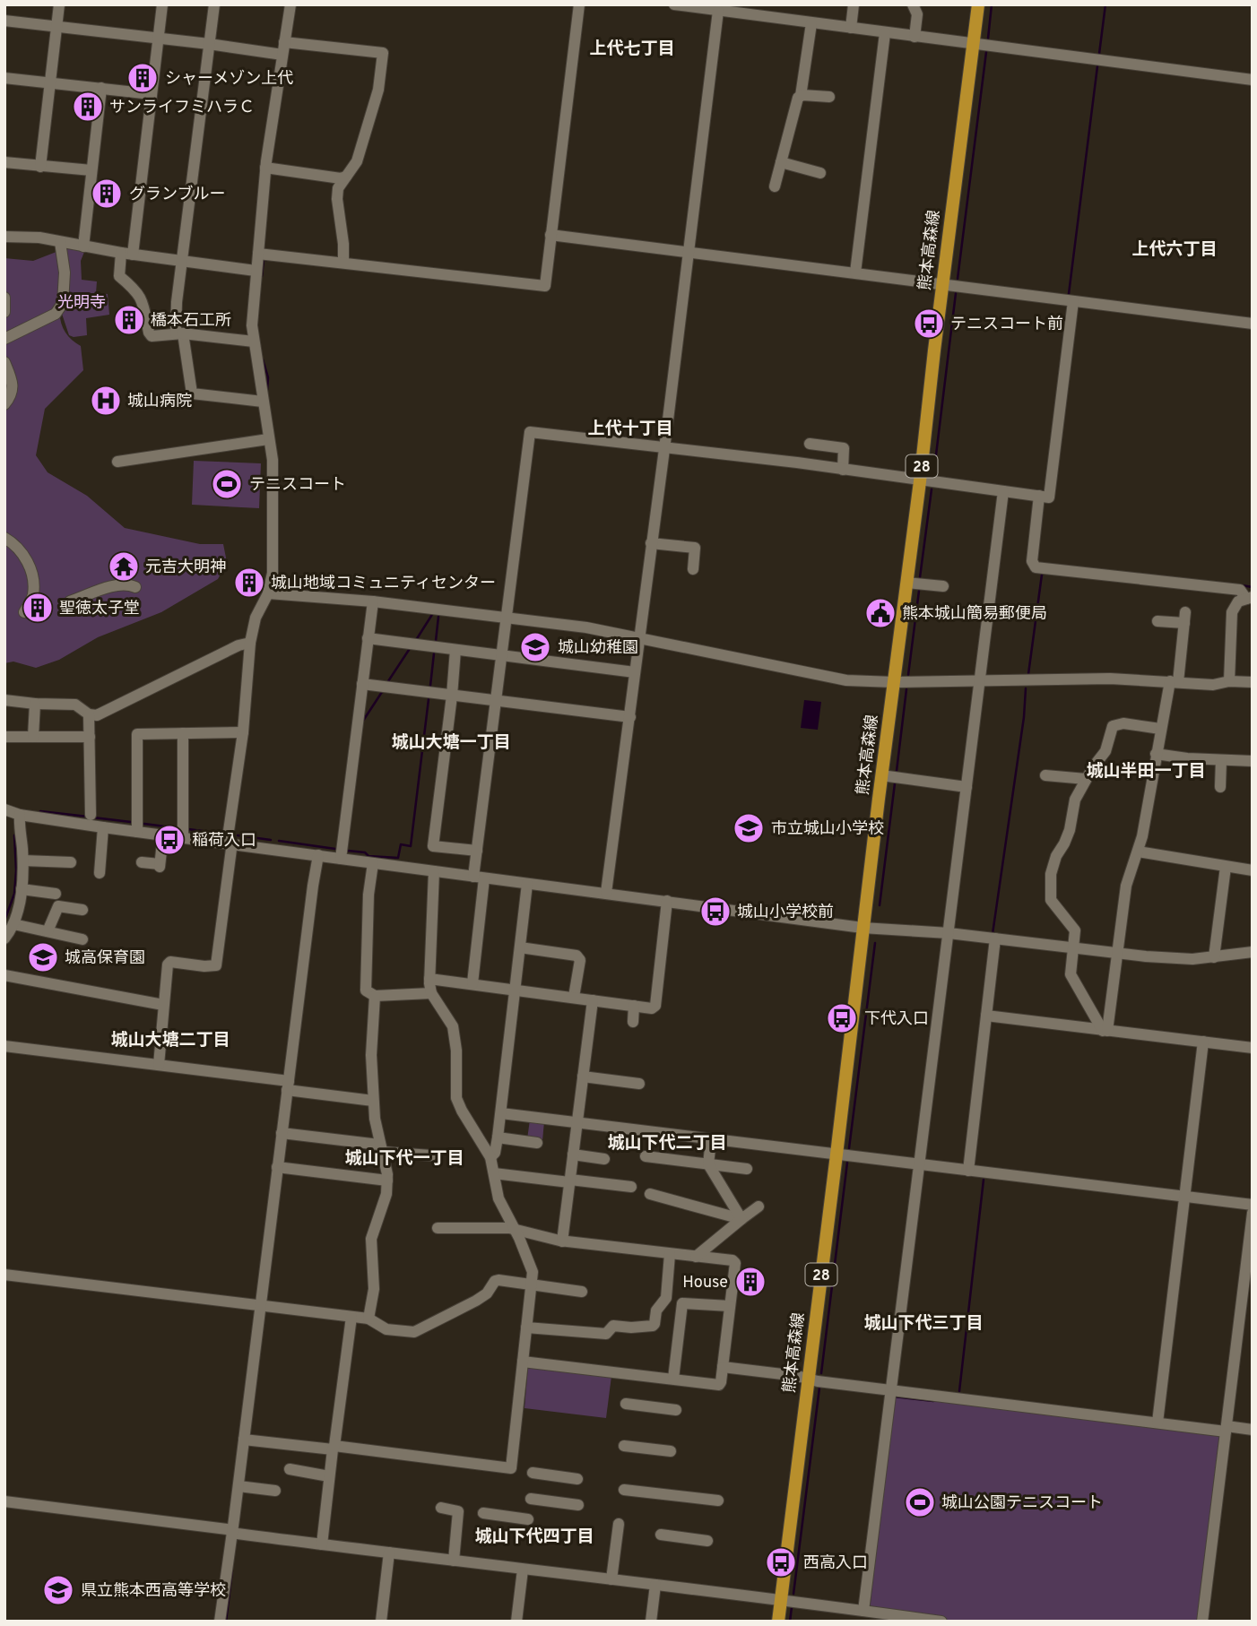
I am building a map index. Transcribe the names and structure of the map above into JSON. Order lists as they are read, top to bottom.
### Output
{
  "streets": {
    "main road": ["熊本高森線", "28"]
  },
  "districts": [
    "上代七丁目",
    "上代六丁目",
    "上代十丁目",
    "城山大塘一丁目",
    "城山半田一丁目",
    "城山大塘二丁目",
    "城山下代二丁目",
    "城山下代一丁目",
    "城山下代三丁目",
    "城山下代四丁目"
  ],
  "parks": ["光明寺"],
  "places": {
    "building": [
      "シャーメゾン上代",
      "サンライフミハラＣ",
      "グランブルー",
      "橋本石工所",
      "城山地域コミュニティセンター",
      "聖徳太子堂",
      "House"
    ],
    "bus stop": [
      "テニスコート前",
      "稲荷入口",
      "城山小学校前",
      "下代入口",
      "西高入口"
    ],
    "hospital": ["城山病院"],
    "sports": ["テニスコート", "城山公園テニスコート"],
    "temple": ["元吉大明神"],
    "public building": ["熊本城山簡易郵便局"],
    "school or university": [
      "城山幼稚園",
      "市立城山小学校",
      "城高保育園",
      "県立熊本西高等学校"
    ]
  }
}
